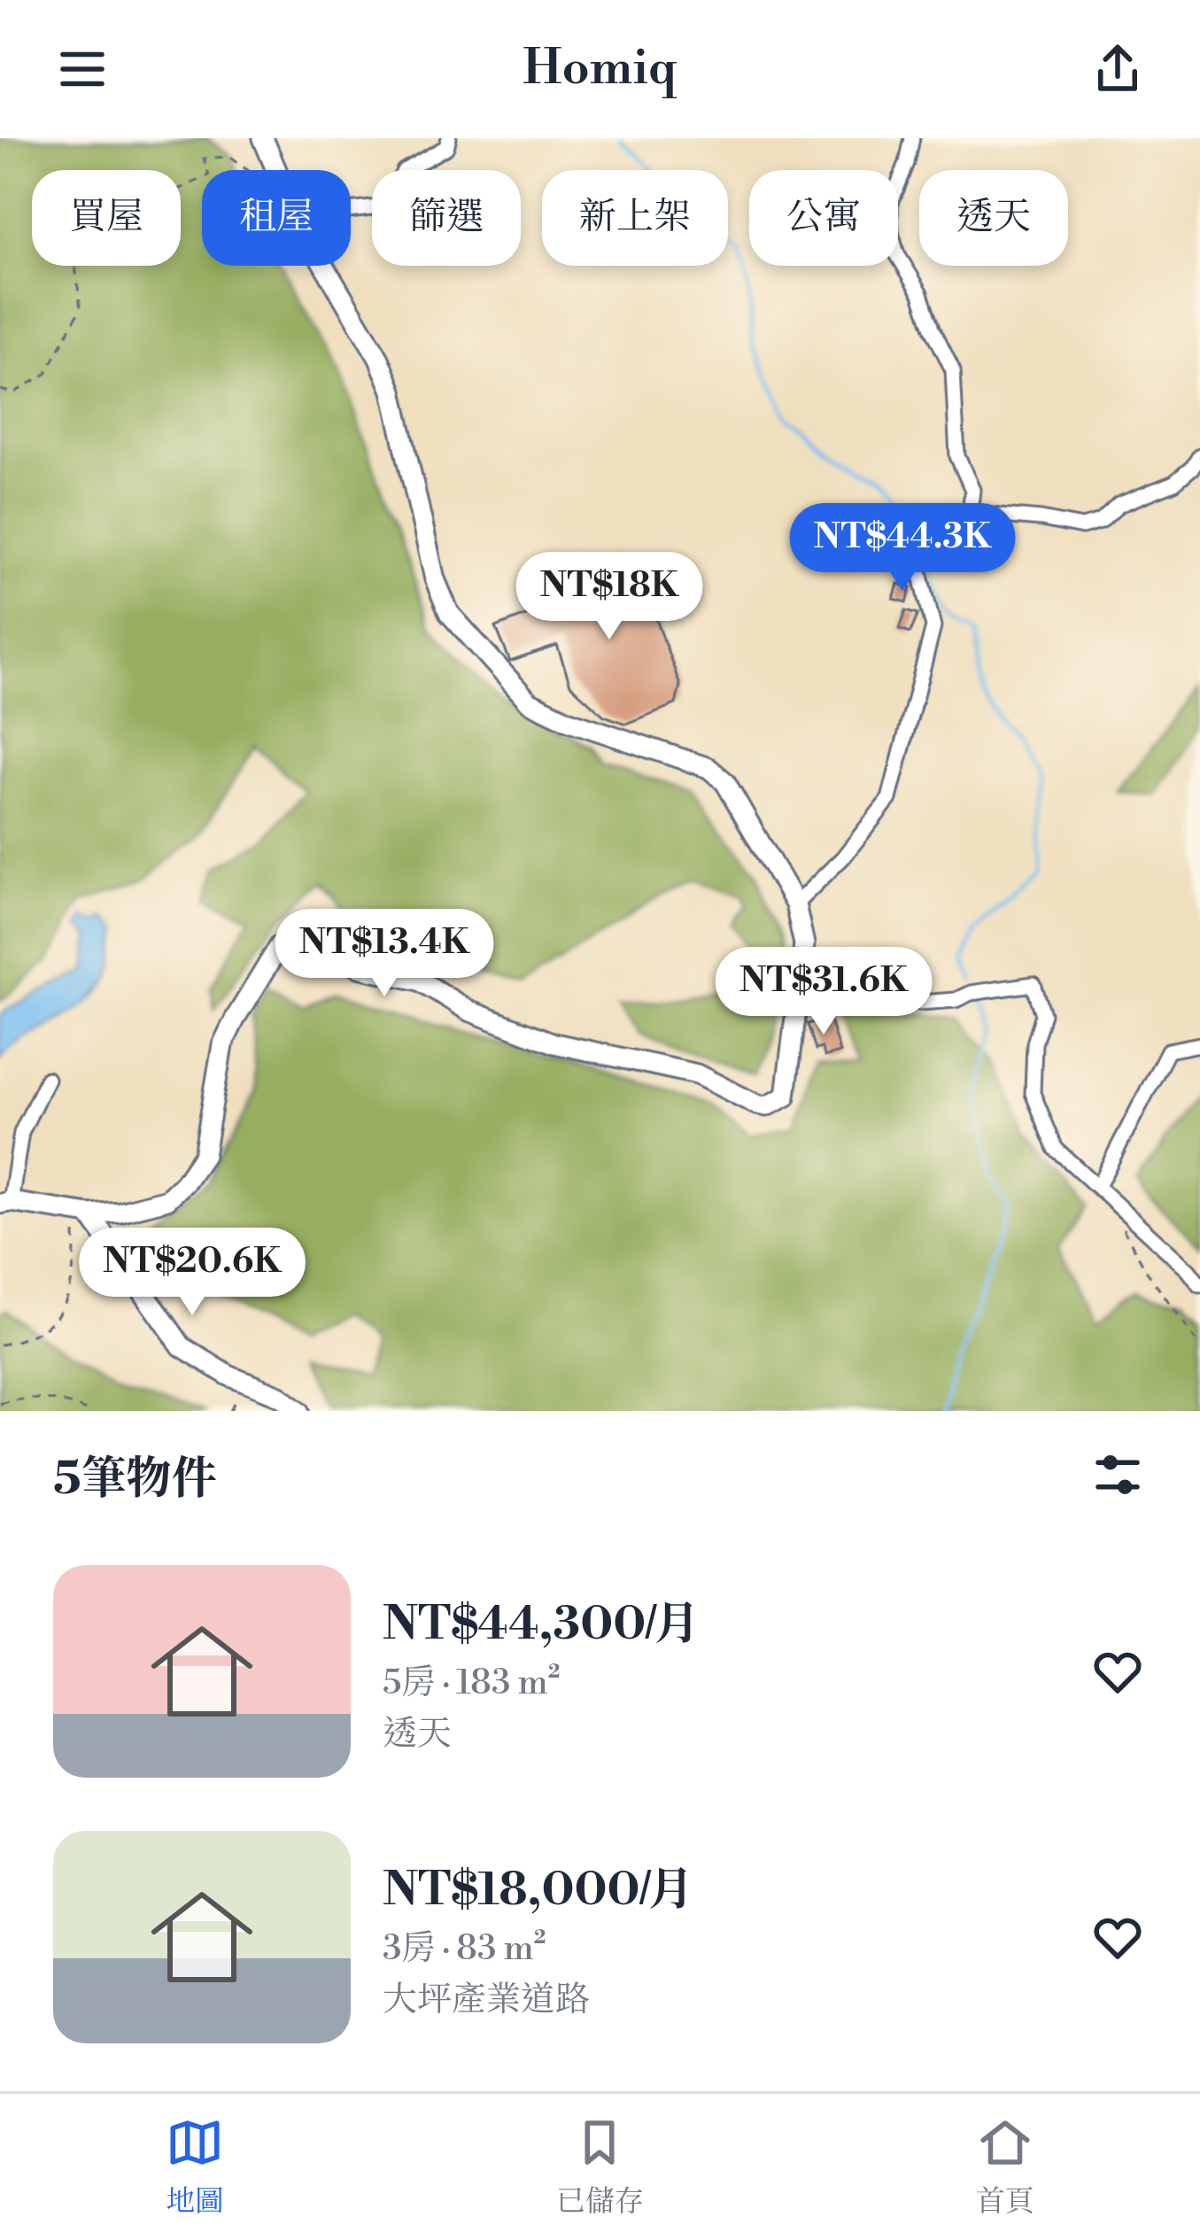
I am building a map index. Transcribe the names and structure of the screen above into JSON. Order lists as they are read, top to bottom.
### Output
{
  "page": {
    "header": "Homiq",
    "chip": [
      "買屋",
      "租屋",
      "篩選",
      "新上架",
      "公寓",
      "透天"
    ],
    "price": [
      "NT$44.3K",
      "NT$18K",
      "NT$13.4K",
      "NT$31.6K",
      "NT$20.6K"
    ],
    "heading": "5筆物件",
    "list": [
      {
        "name": "NT$44,300/月",
        "note": "5房 · 183 m² · 透天"
      },
      {
        "name": "NT$18,000/月",
        "note": "3房 · 83 m² · 大坪產業道路"
      }
    ],
    "tabs": ["地圖", "已儲存", "首頁"]
  }
}
